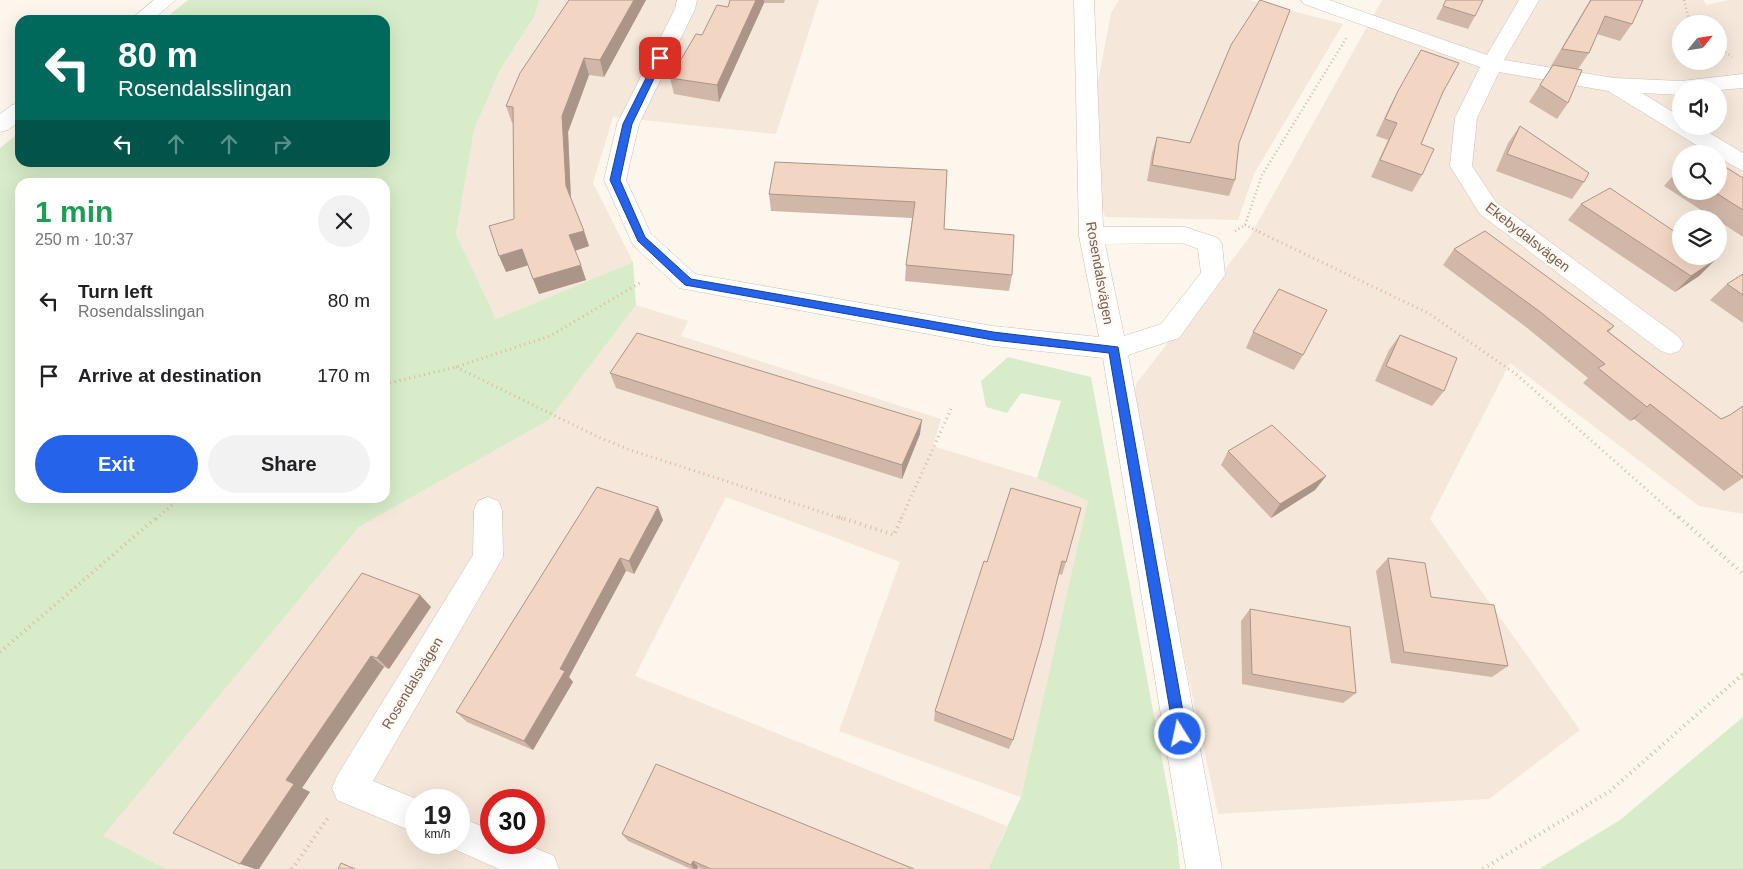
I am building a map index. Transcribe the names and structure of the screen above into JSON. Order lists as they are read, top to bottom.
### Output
{
  "streets": {
    "street": ["Ekebydalsvägen", "Rosendalsvägen"]
  },
  "north": "top right",
  "page": {
    "turn": ["80 m", "Rosendalsslingan"],
    "heading": ["1 min", "250 m · 10:37"],
    "list": [
      {
        "name": "Turn left",
        "note": "Rosendalsslingan",
        "value": "80 m"
      },
      {
        "name": "Arrive at destination",
        "value": "170 m"
      }
    ],
    "buttons": ["Exit", "Share"],
    "speed": "19 km/h",
    "limit": "30"
  }
}
